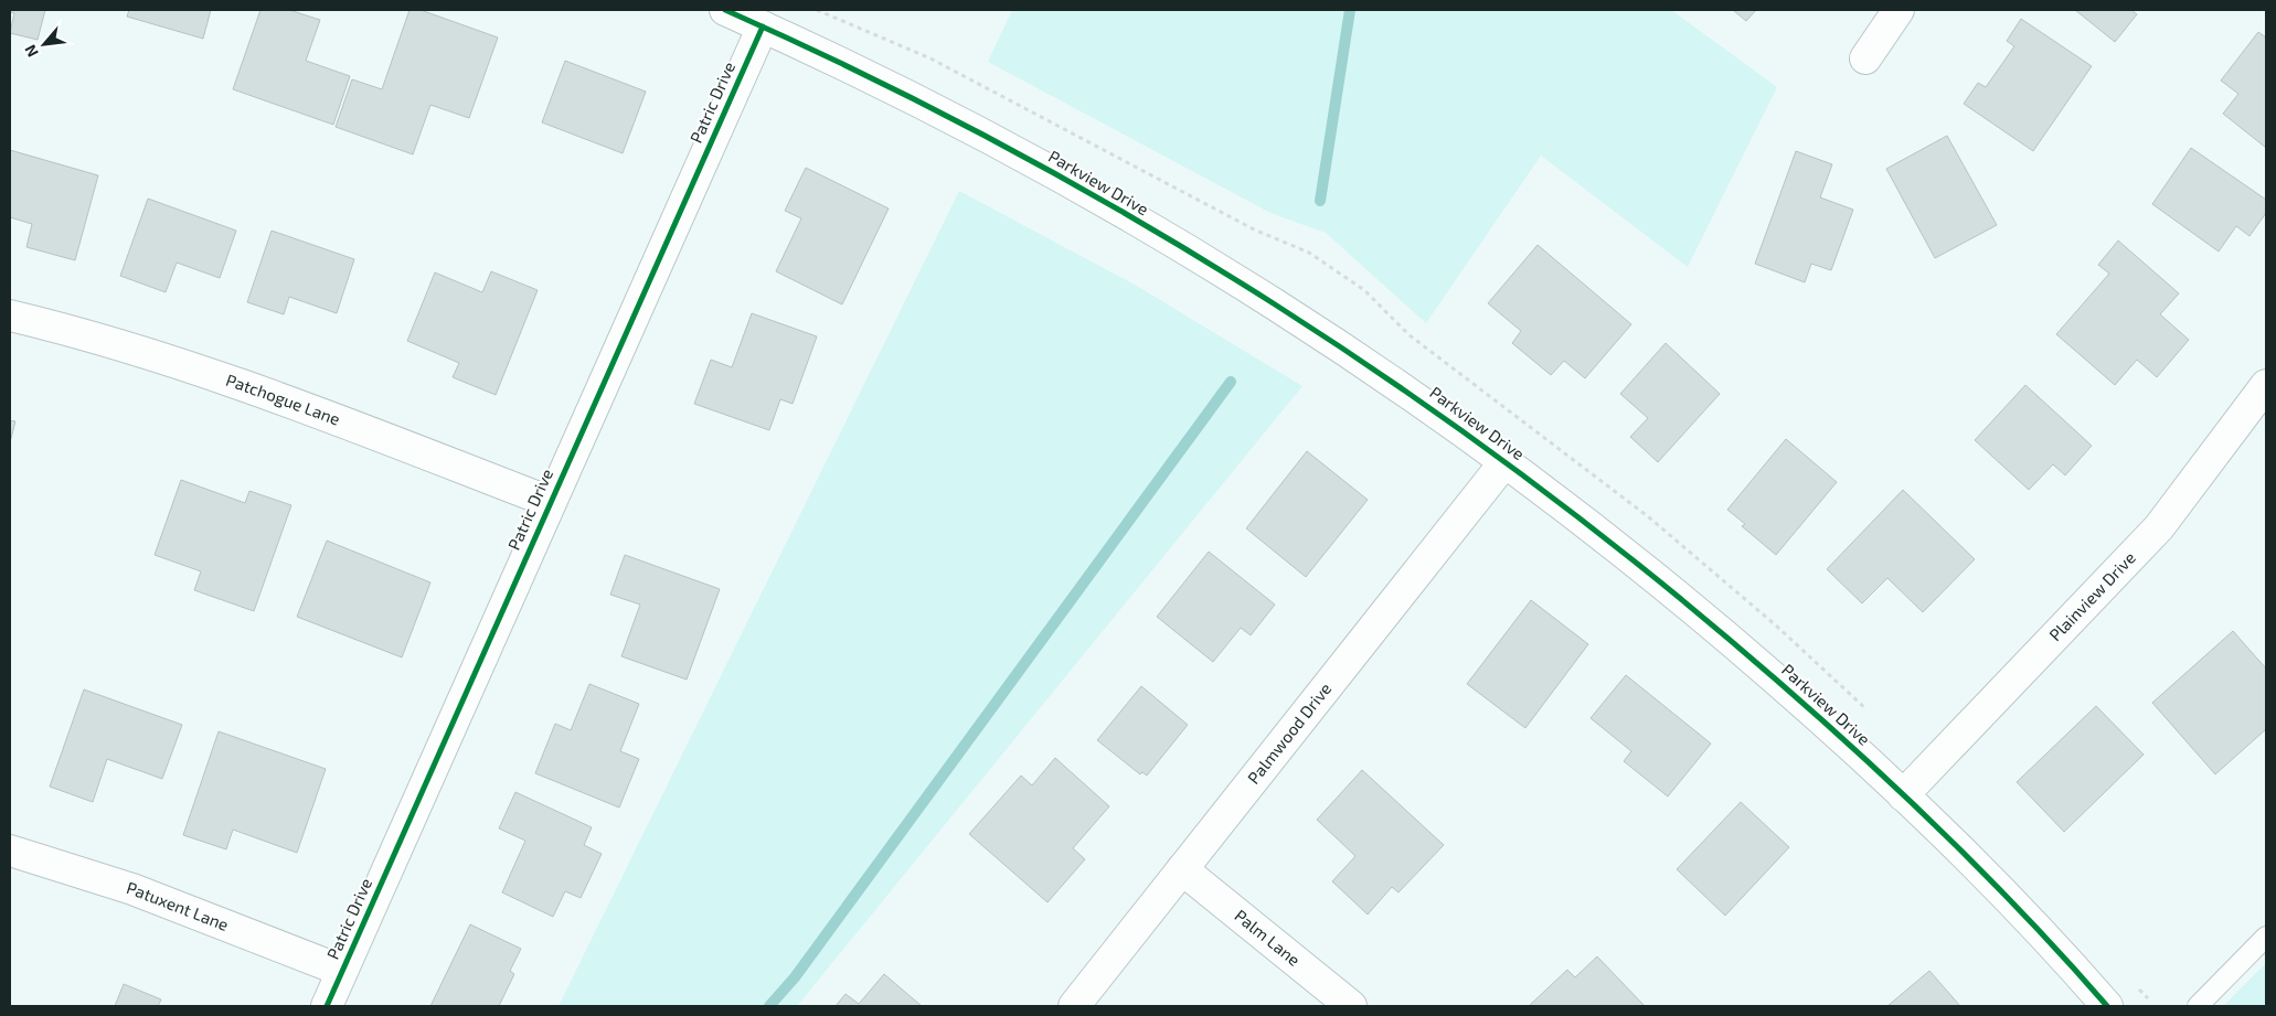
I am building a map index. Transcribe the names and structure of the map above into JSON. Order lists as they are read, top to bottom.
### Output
{
  "streets": {
    "street": [
      "Patric Drive",
      "Parkview Drive",
      "Patchogue Lane",
      "Plainview Drive",
      "Palmwood Drive",
      "Patuxent Lane",
      "Palm Lane"
    ]
  },
  "crossings": [
    ["Patric Drive", "Parkview Drive"],
    ["Patric Drive", "Patchogue Lane"],
    ["Patric Drive", "Patuxent Lane"],
    ["Parkview Drive", "Plainview Drive"],
    ["Parkview Drive", "Palmwood Drive"],
    ["Palmwood Drive", "Palm Lane"]
  ],
  "north": "bottom left"
}
